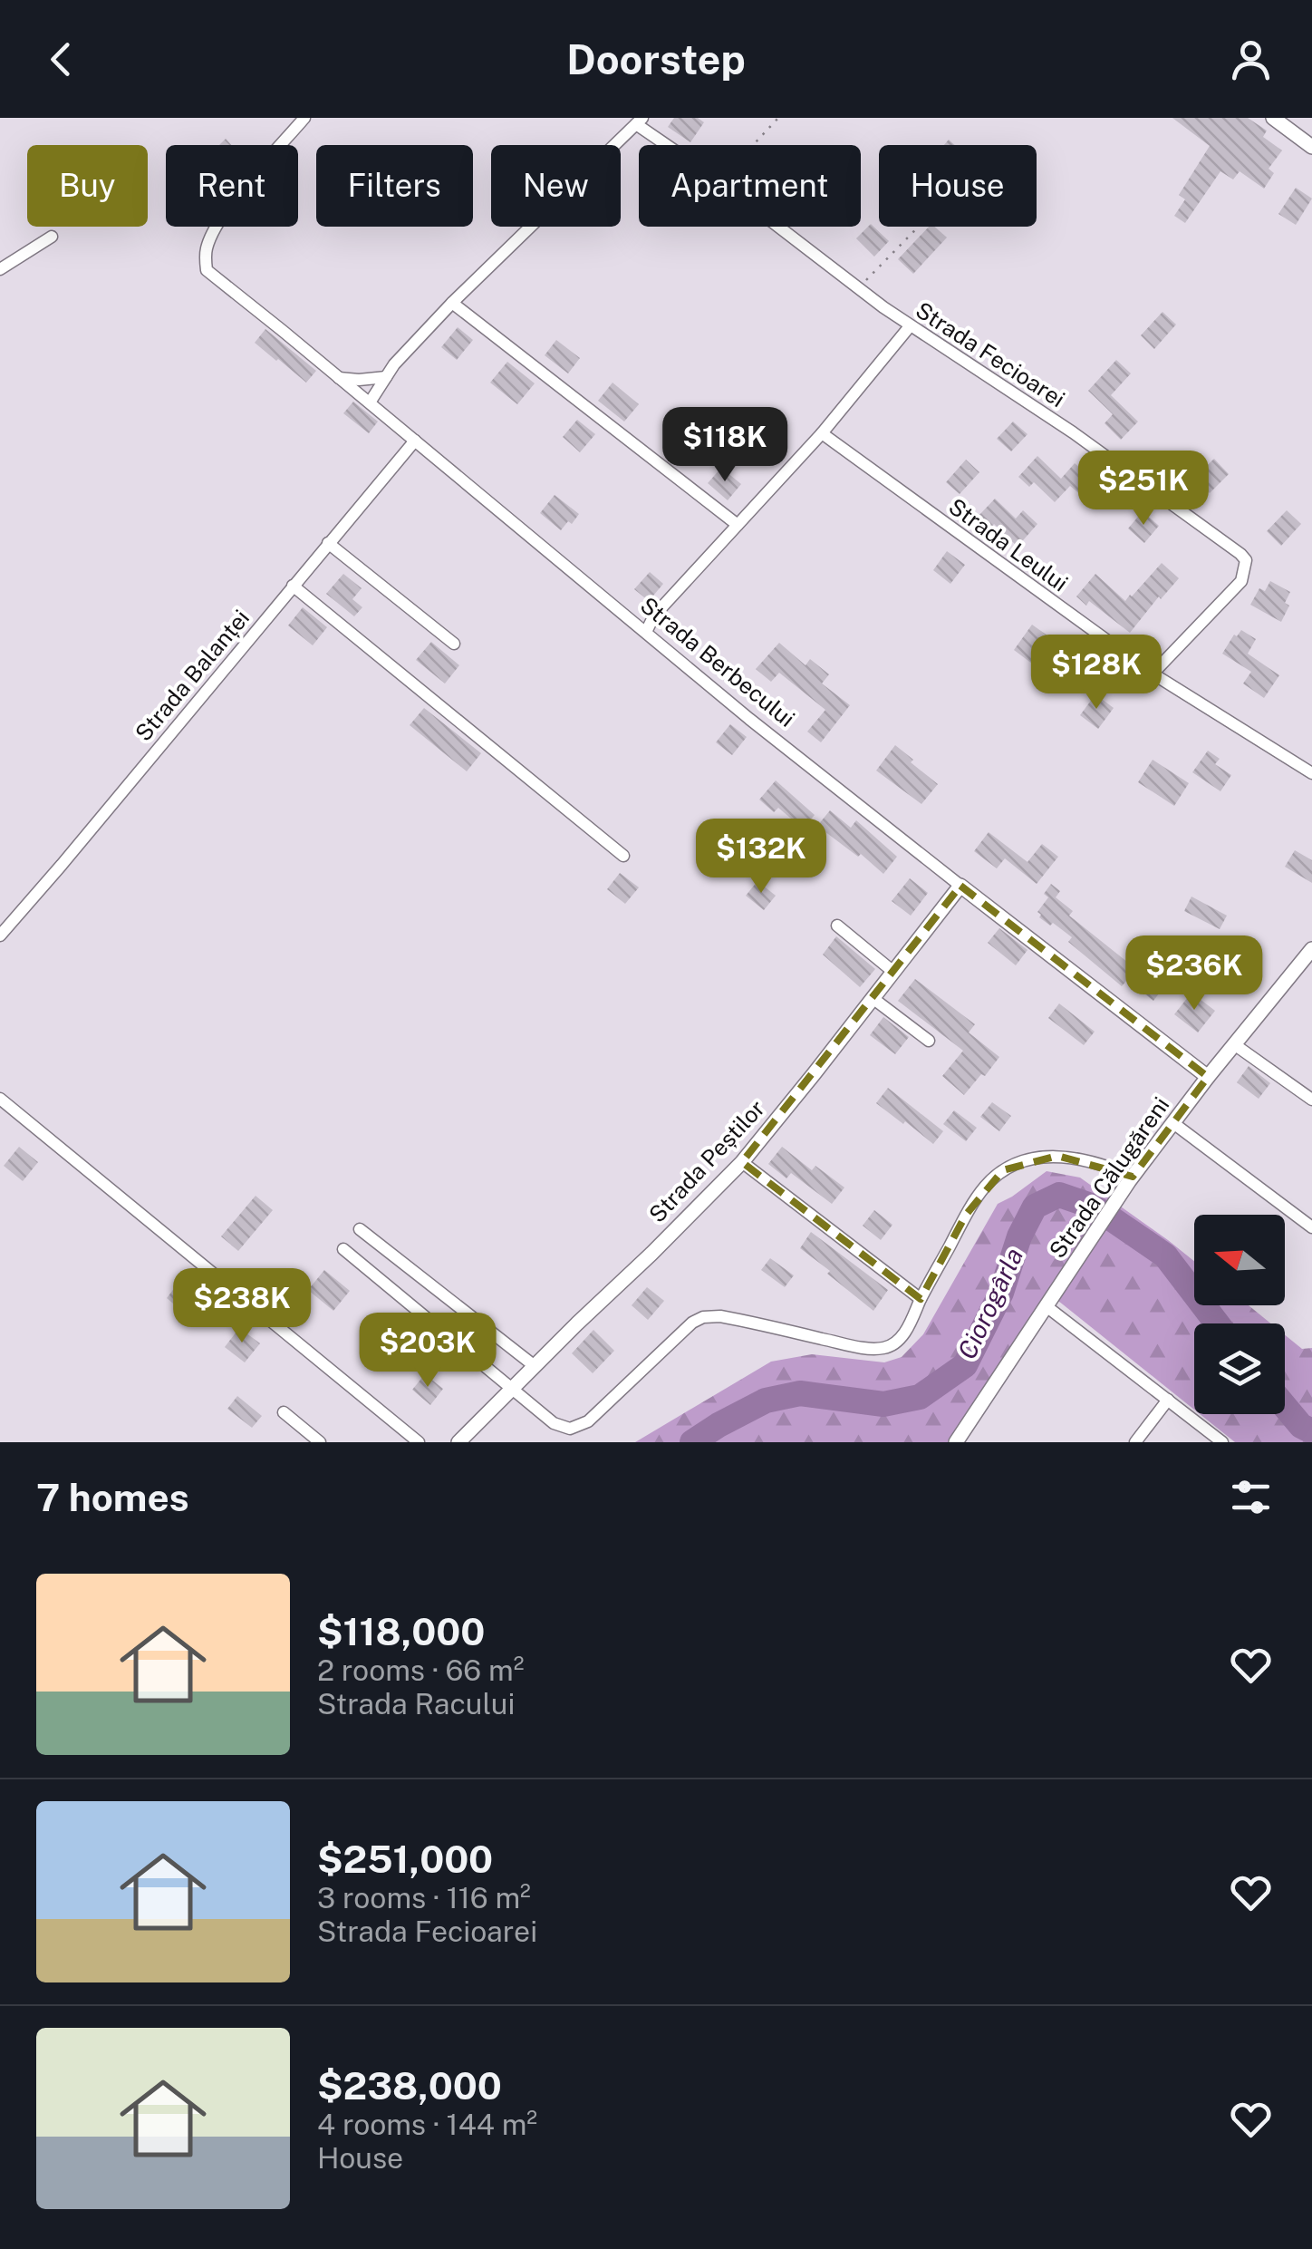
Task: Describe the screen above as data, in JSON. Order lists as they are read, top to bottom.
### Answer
{
  "streets": {
    "street": [
      "Strada Fecioarei",
      "Strada Leului",
      "Strada Berbecului",
      "Strada Balanței",
      "Strada Peștilor",
      "Strada Călugăreni"
    ]
  },
  "crossings": [
    ["Strada Fecioarei", "Strada Leului"],
    ["Strada Berbecului", "Strada Balanței"],
    ["Strada Berbecului", "Strada Peștilor"],
    ["Strada Berbecului", "Strada Călugăreni"]
  ],
  "water": ["Ciorogârla"],
  "north": "left",
  "page": {
    "header": "Doorstep",
    "chip": [
      "Buy",
      "Rent",
      "Filters",
      "New",
      "Apartment",
      "House"
    ],
    "price": [
      "$118K",
      "$251K",
      "$128K",
      "$132K",
      "$236K",
      "$238K",
      "$203K"
    ],
    "heading": "7 homes",
    "list": [
      {
        "name": "$118,000",
        "note": "2 rooms · 66 m² · Strada Racului"
      },
      {
        "name": "$251,000",
        "note": "3 rooms · 116 m² · Strada Fecioarei"
      },
      {
        "name": "$238,000",
        "note": "4 rooms · 144 m² · House"
      }
    ]
  }
}
